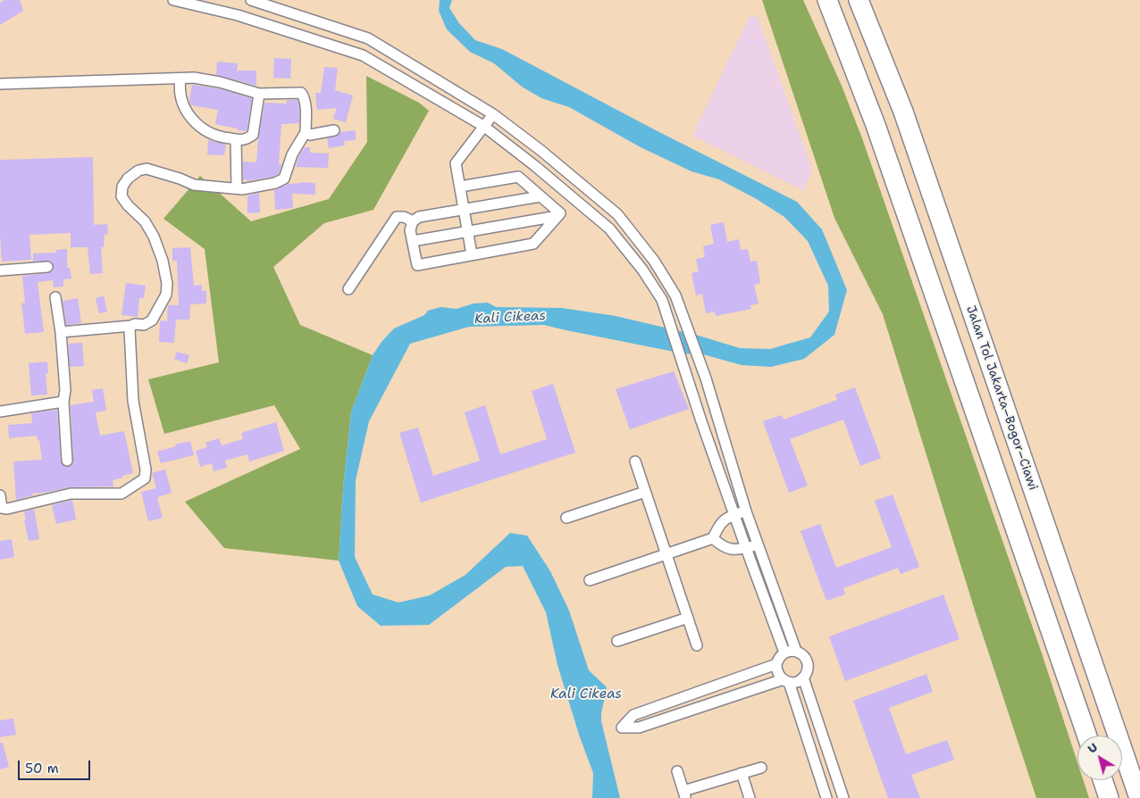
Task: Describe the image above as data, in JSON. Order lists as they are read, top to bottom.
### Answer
{
  "streets": {
    "highway": ["Jalan Tol Jakarta–Bogor–Ciawi"]
  },
  "water": ["Kali Cikeas"],
  "scale_bar": "50 m",
  "north": "top left"
}
